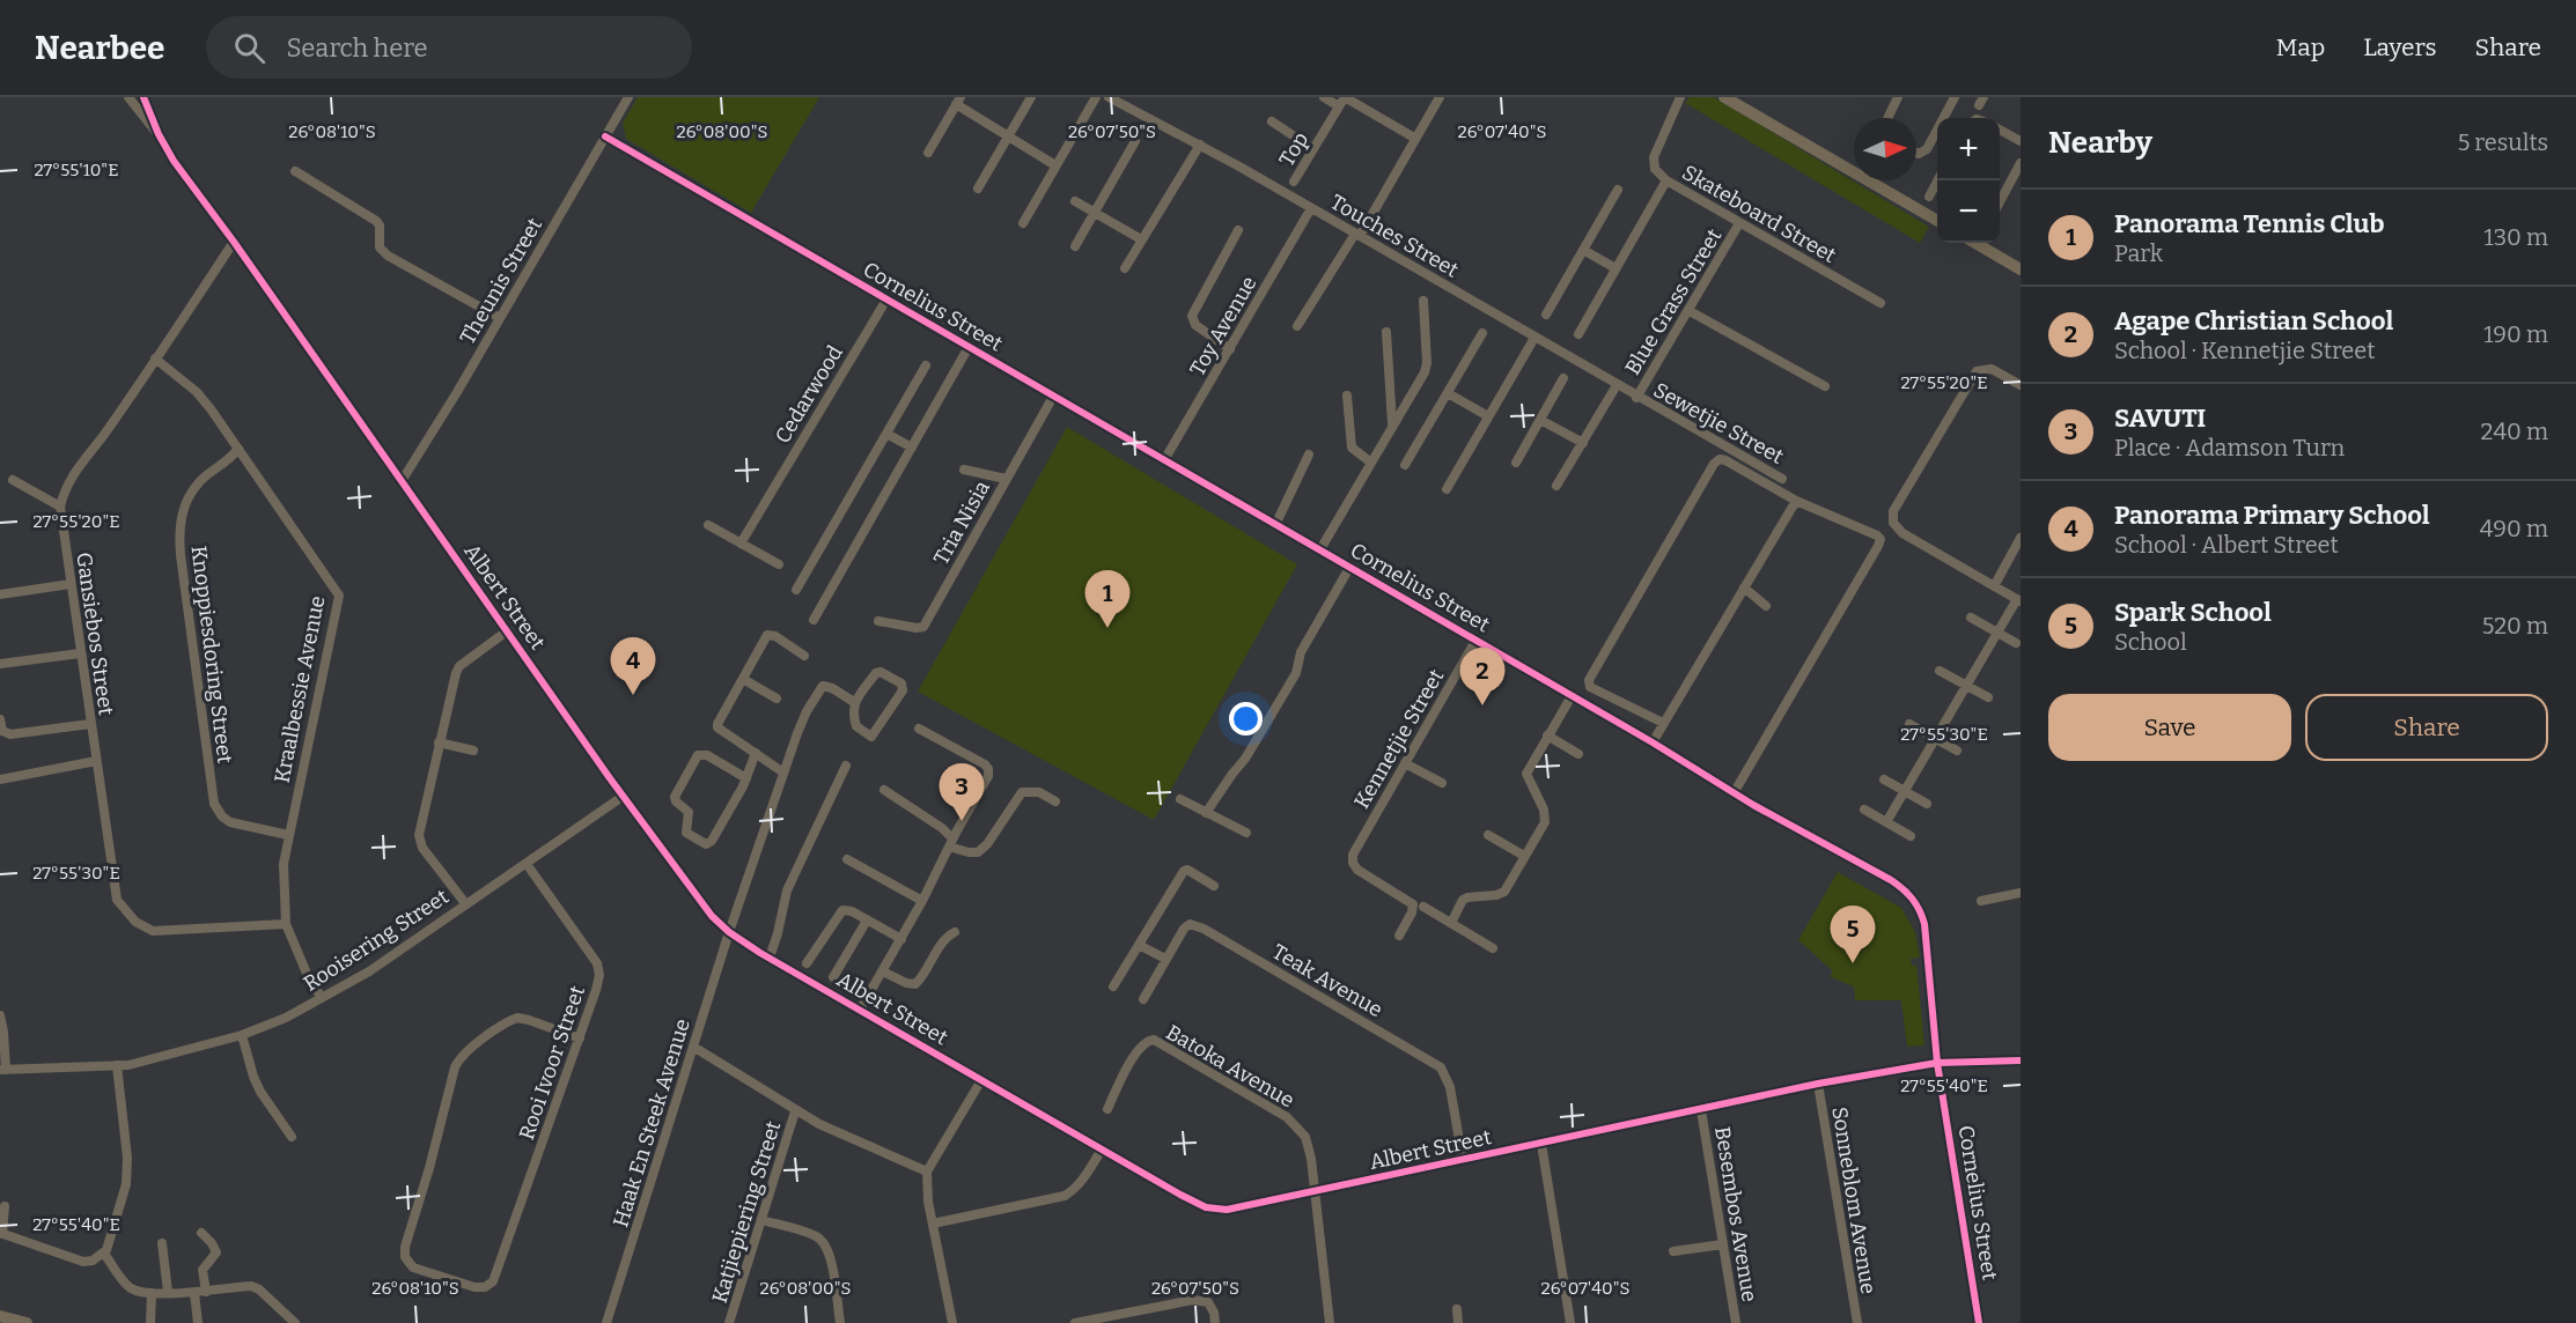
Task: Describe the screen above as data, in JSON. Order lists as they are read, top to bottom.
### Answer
{
  "streets": {
    "street": [
      "Top",
      "Skateboard Street",
      "Touches Street",
      "Theunis Street",
      "Blue Grass Street",
      "Cornelius Street",
      "Toy Avenue",
      "Cedarwood",
      "Sewetjie Street",
      "Tria Nisia",
      "Albert Street",
      "Gansiebos Street",
      "Knoppiesdoring Street",
      "Kraalbessie Avenue",
      "Kennetjie Street",
      "Rooisering Street",
      "Teak Avenue",
      "Rooi Ivoor Street",
      "Batoka Avenue",
      "Haak En Steek Avenue",
      "Sonneblom Avenue",
      "Katjiepiering Street",
      "Besembos Avenue"
    ]
  },
  "crossings": [
    ["Skateboard Street", "Blue Grass Street"],
    ["Touches Street", "Blue Grass Street"],
    ["Touches Street", "Toy Avenue"],
    ["Touches Street", "Sewetjie Street"],
    ["Theunis Street", "Cornelius Street"],
    ["Theunis Street", "Albert Street"],
    ["Blue Grass Street", "Sewetjie Street"],
    ["Cornelius Street", "Toy Avenue"],
    ["Cornelius Street", "Cedarwood"],
    ["Cornelius Street", "Tria Nisia"],
    ["Cornelius Street", "Albert Street"],
    ["Cornelius Street", "Kennetjie Street"],
    ["Albert Street", "Gansiebos Street"],
    ["Albert Street", "Rooisering Street"],
    ["Albert Street", "Teak Avenue"],
    ["Albert Street", "Batoka Avenue"],
    ["Albert Street", "Haak En Steek Avenue"],
    ["Albert Street", "Sonneblom Avenue"],
    ["Albert Street", "Besembos Avenue"],
    ["Gansiebos Street", "Kraalbessie Avenue"],
    ["Knoppiesdoring Street", "Kraalbessie Avenue"],
    ["Kraalbessie Avenue", "Rooisering Street"],
    ["Rooisering Street", "Rooi Ivoor Street"]
  ],
  "north": "right",
  "page": {
    "header": "Nearbee",
    "search": "Search here",
    "nav": ["Map", "Layers", "Share"],
    "heading": ["Nearby", "5 results"],
    "map_buttons": ["+", "−"],
    "list": [
      {
        "mark": "1",
        "name": "Panorama Tennis Club",
        "note": "Park",
        "value": "130 m"
      },
      {
        "mark": "2",
        "name": "Agape Christian School",
        "note": "School · Kennetjie Street",
        "value": "190 m"
      },
      {
        "mark": "3",
        "name": "SAVUTI",
        "note": "Place · Adamson Turn",
        "value": "240 m"
      },
      {
        "mark": "4",
        "name": "Panorama Primary School",
        "note": "School · Albert Street",
        "value": "490 m"
      },
      {
        "mark": "5",
        "name": "Spark School",
        "note": "School",
        "value": "520 m"
      }
    ],
    "pins": [
      "1",
      "4",
      "2",
      "3",
      "5"
    ],
    "buttons": ["Save", "Share"]
  },
  "coordinates": [
    "26°08'10\"S",
    "26°08'00\"S",
    "26°07'50\"S",
    "26°07'40\"S",
    "27°55'10\"E",
    "27°55'20\"E",
    "27°55'30\"E",
    "27°55'40\"E"
  ]
}
